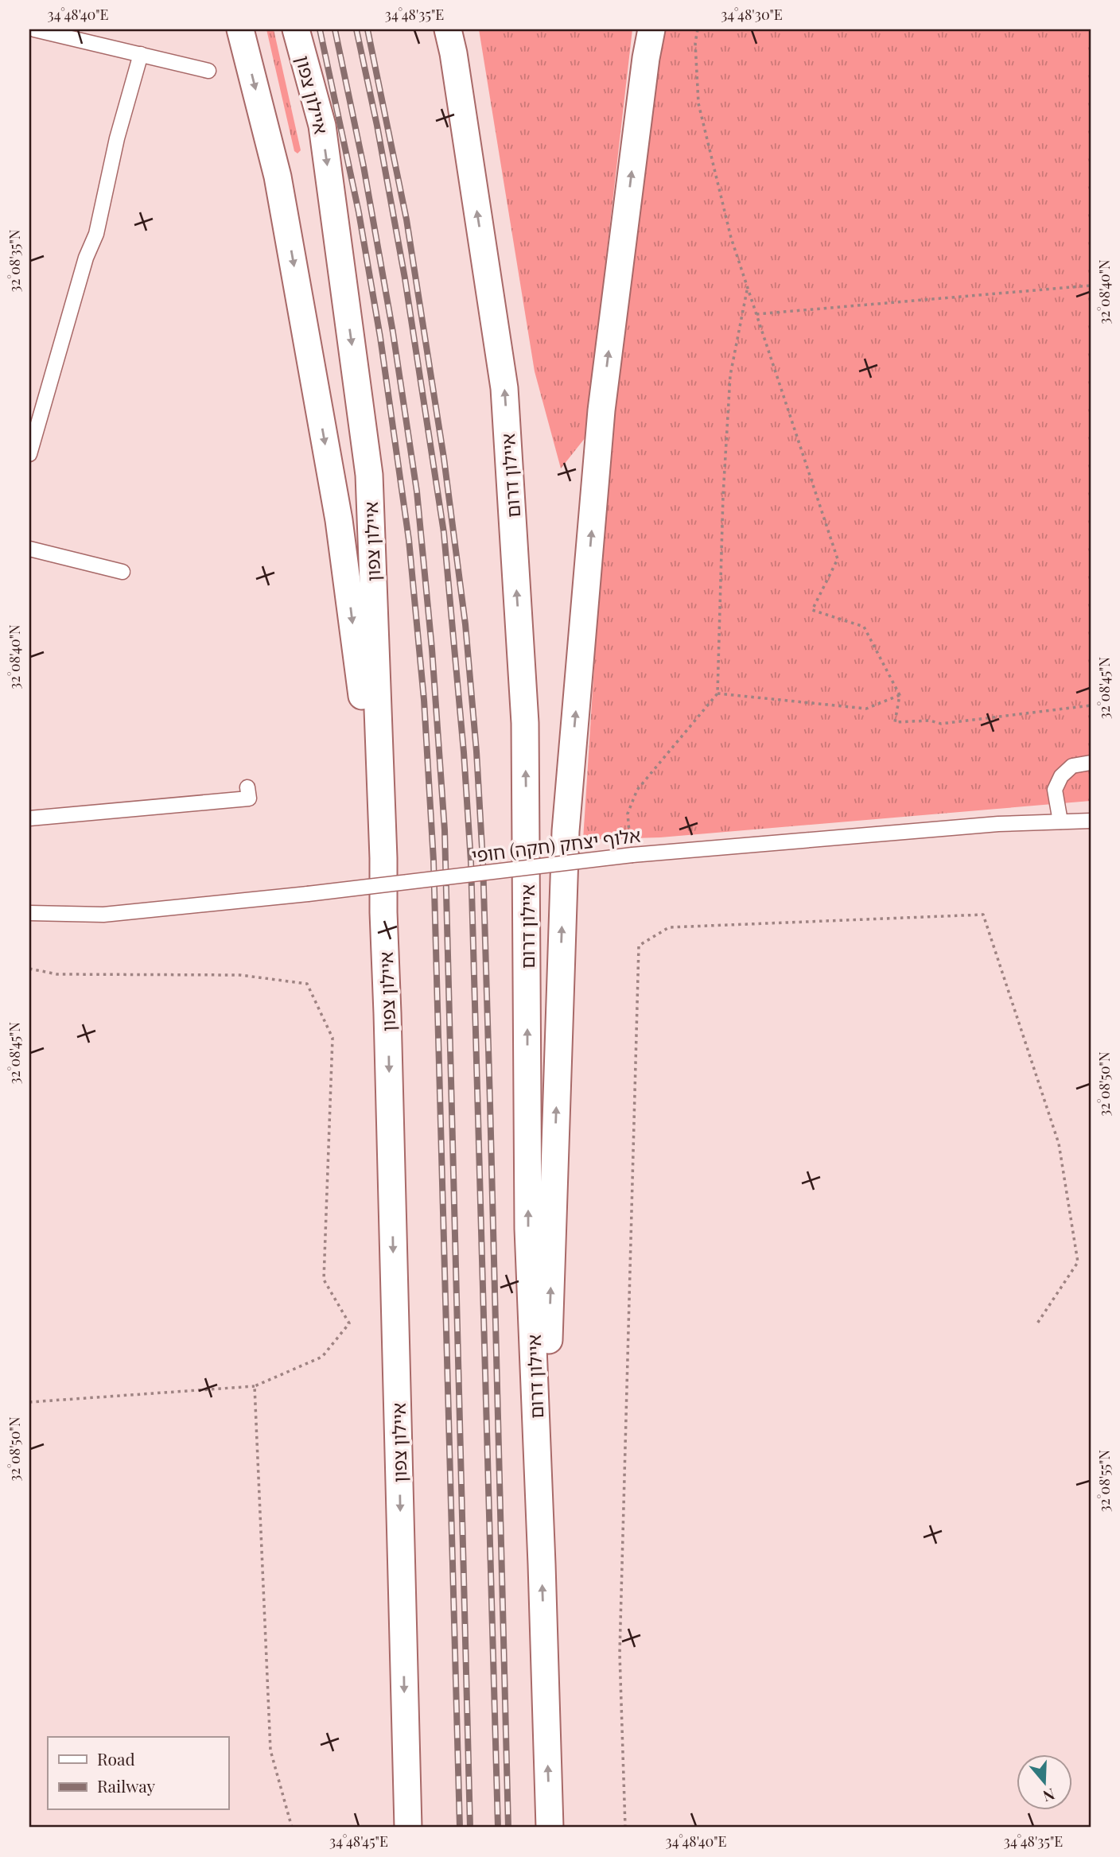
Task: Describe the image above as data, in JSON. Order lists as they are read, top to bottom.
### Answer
{
  "streets": {
    "highway": ["איילון צפון", "איילון דרום"],
    "street": ["אלוף יצחק (חקה) חופי"]
  },
  "legend": ["Road", "Railway"],
  "north": "bottom",
  "coordinates": [
    "34°48'40\"E",
    "34°48'35\"E",
    "34°48'30\"E",
    "32°08'35\"N",
    "32°08'40\"N",
    "32°08'45\"N",
    "32°08'50\"N",
    "32°08'55\"N",
    "34°48'45\"E"
  ]
}
